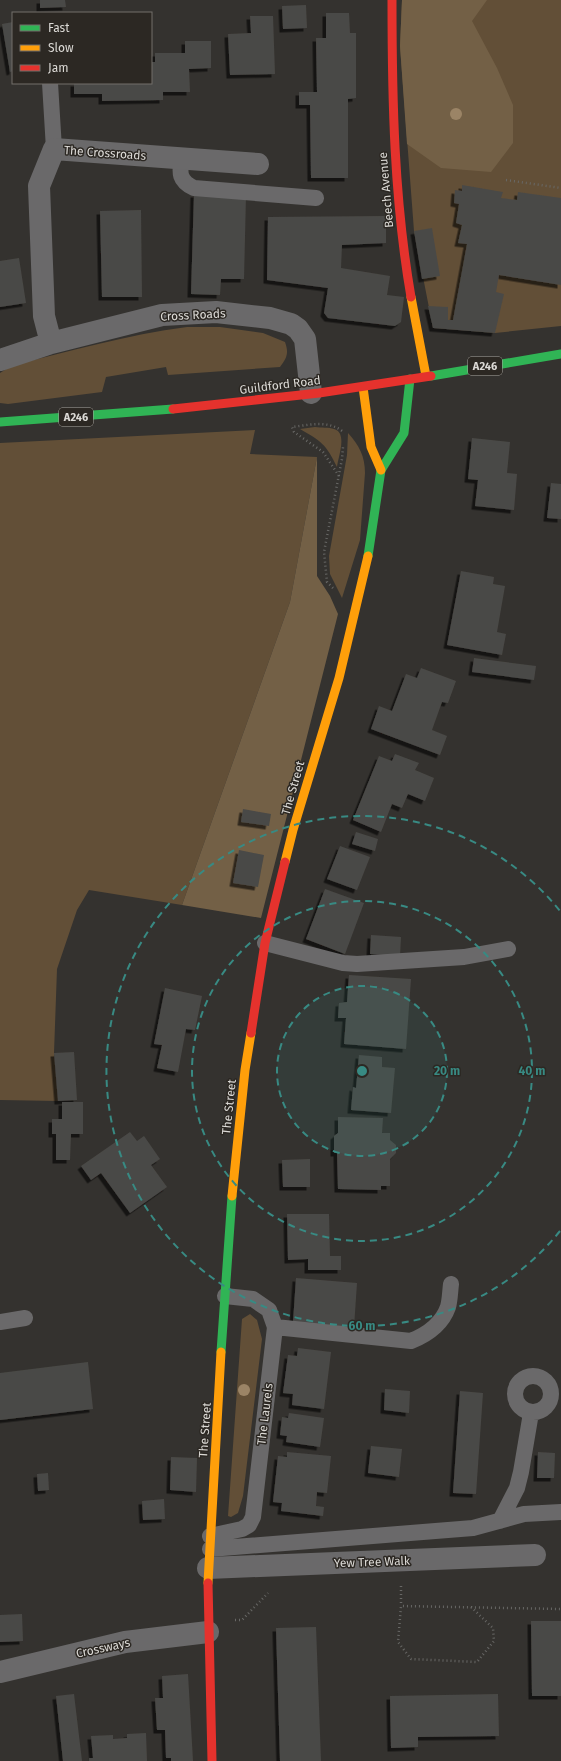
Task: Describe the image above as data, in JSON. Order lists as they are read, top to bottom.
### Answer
{
  "streets": {
    "street": [
      "The Crossroads",
      "Beech Avenue",
      "Cross Roads",
      "A246",
      "Guildford Road",
      "The Street",
      "Yew Tree Walk",
      "Crossways"
    ],
    "lane": ["The Laurels"]
  },
  "crossings": [
    ["The Crossroads", "Cross Roads"],
    ["Beech Avenue", "Guildford Road"],
    ["Cross Roads", "Guildford Road"],
    ["Guildford Road", "The Street"],
    ["The Street", "The Laurels"],
    ["The Street", "Yew Tree Walk"],
    ["The Street", "Crossways"],
    ["The Laurels", "Yew Tree Walk"]
  ],
  "legend": ["Fast", "Slow", "Jam"],
  "rings": ["20 m", "40 m", "60 m"]
}
